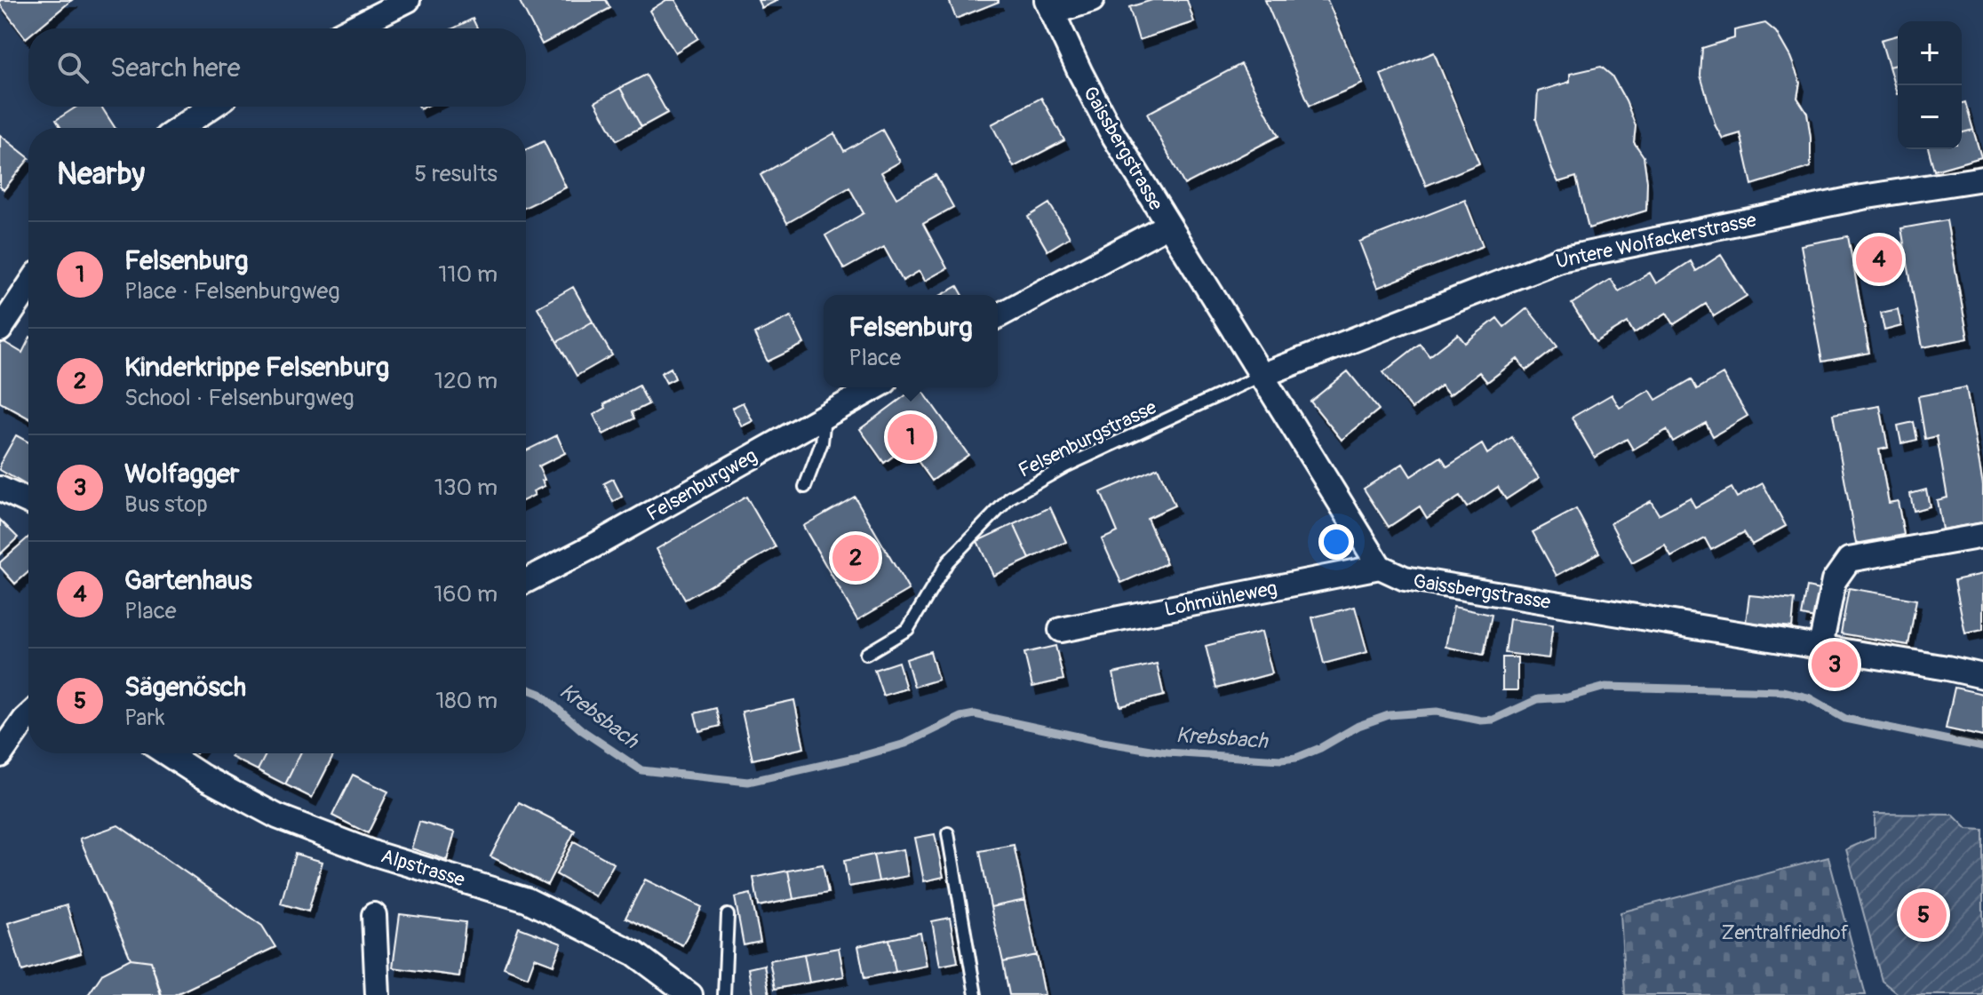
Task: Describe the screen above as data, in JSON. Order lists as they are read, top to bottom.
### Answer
{
  "streets": {
    "street": [
      "Gaissbergstrasse",
      "Untere Wolfackerstrasse",
      "Felsenburgweg",
      "Lohmühleweg",
      "Alpstrasse"
    ],
    "lane": ["Felsenburgstrasse"]
  },
  "crossings": [
    ["Gaissbergstrasse", "Untere Wolfackerstrasse"],
    ["Gaissbergstrasse", "Felsenburgstrasse"],
    ["Gaissbergstrasse", "Lohmühleweg"],
    ["Untere Wolfackerstrasse", "Felsenburgstrasse"]
  ],
  "water": ["Krebsbach"],
  "parks": ["Zentralfriedhof"],
  "page": {
    "map_buttons": ["+", "−"],
    "search": "Search here",
    "heading": ["Nearby", "5 results"],
    "list": [
      {
        "mark": "1",
        "name": "Felsenburg",
        "note": "Place · Felsenburgweg",
        "value": "110 m"
      },
      {
        "mark": "2",
        "name": "Kinderkrippe Felsenburg",
        "note": "School · Felsenburgweg",
        "value": "120 m"
      },
      {
        "mark": "3",
        "name": "Wolfagger",
        "note": "Bus stop",
        "value": "130 m"
      },
      {
        "mark": "4",
        "name": "Gartenhaus",
        "note": "Place",
        "value": "160 m"
      },
      {
        "mark": "5",
        "name": "Sägenösch",
        "note": "Park",
        "value": "180 m"
      }
    ],
    "pins": [
      "4",
      "1",
      "2",
      "3",
      "5"
    ],
    "popup": ["Felsenburg", "Place"]
  }
}
